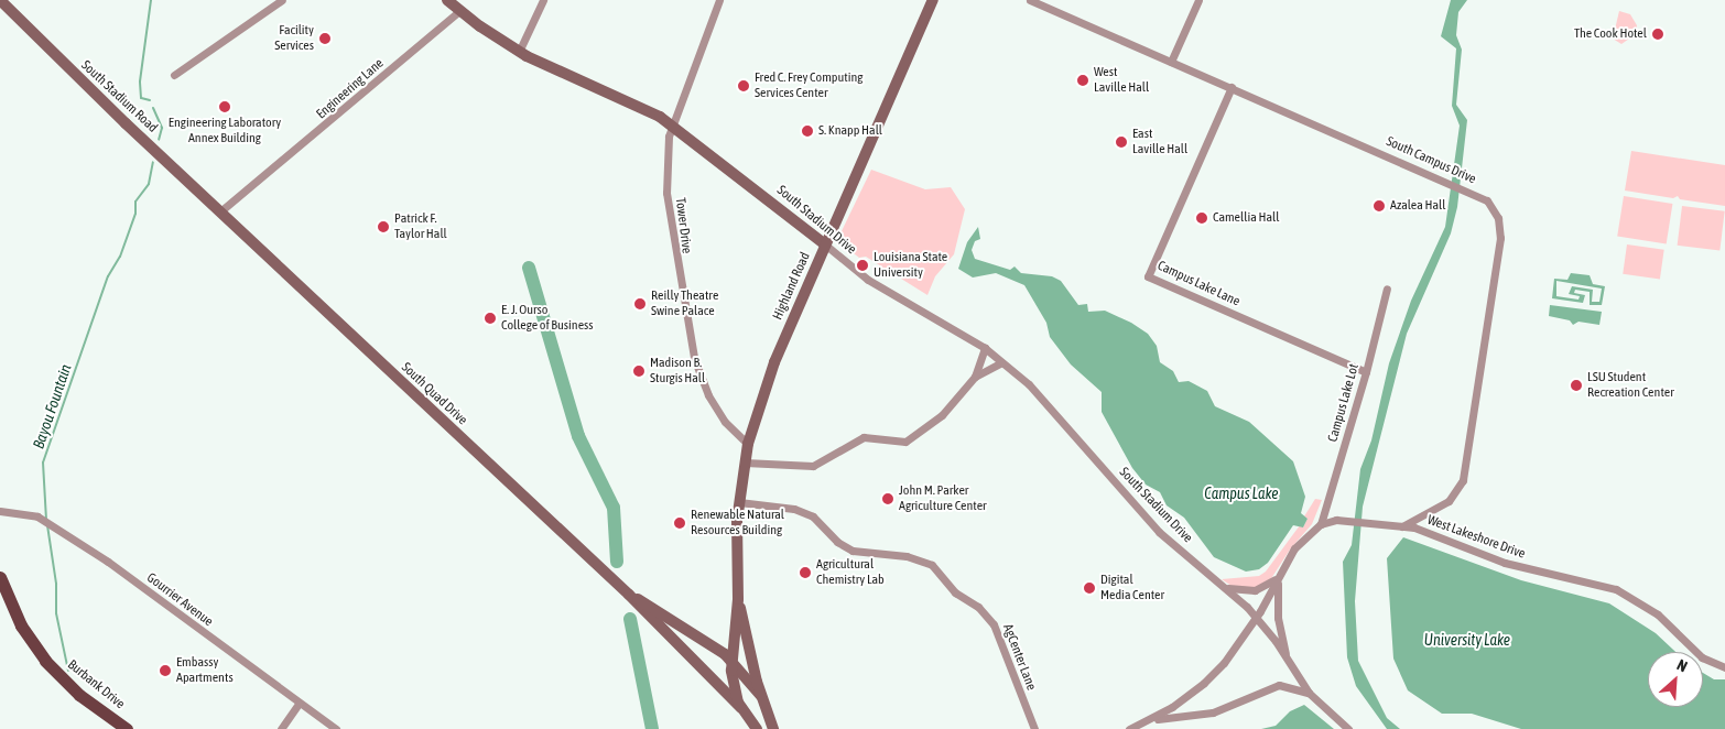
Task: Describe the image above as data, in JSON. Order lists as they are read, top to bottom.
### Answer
{
  "streets": {
    "main road": ["Burbank Drive"],
    "street": [
      "Engineering Lane",
      "South Stadium Road",
      "South Campus Drive",
      "South Stadium Drive",
      "Tower Drive",
      "Campus Lake Lane",
      "Highland Road",
      "South Quad Drive",
      "Campus Lake Lot",
      "West Lakeshore Drive",
      "Gourrier Avenue",
      "AgCenter Lane"
    ]
  },
  "crossings": [
    ["Engineering Lane", "South Stadium Road"],
    ["Engineering Lane", "South Stadium Drive"],
    ["Engineering Lane", "South Quad Drive"],
    ["South Stadium Road", "South Quad Drive"],
    ["South Campus Drive", "Campus Lake Lane"],
    ["South Campus Drive", "West Lakeshore Drive"],
    ["South Stadium Drive", "Tower Drive"],
    ["South Stadium Drive", "Highland Road"],
    ["South Stadium Drive", "West Lakeshore Drive"],
    ["Tower Drive", "Highland Road"],
    ["Campus Lake Lane", "Campus Lake Lot"],
    ["Highland Road", "South Quad Drive"],
    ["Highland Road", "AgCenter Lane"],
    ["Campus Lake Lot", "West Lakeshore Drive"]
  ],
  "water": ["Bayou Fountain", "Campus Lake", "University Lake"],
  "places": [
    "The Cook Hotel",
    "Facility Services",
    "West Laville Hall",
    "Fred C. Frey Computing Services Center",
    "Engineering Laboratory Annex Building",
    "S. Knapp Hall",
    "East Laville Hall",
    "Azalea Hall",
    "Camellia Hall",
    "Patrick F. Taylor Hall",
    "Louisiana State University",
    "Reilly Theatre Swine Palace",
    "E. J. Ourso College of Business",
    "Madison B. Sturgis Hall",
    "LSU Student Recreation Center",
    "John M. Parker Agriculture Center",
    "Renewable Natural Resources Building",
    "Agricultural Chemistry Lab",
    "Digital Media Center",
    "Embassy Apartments"
  ],
  "north": "top right"
}
